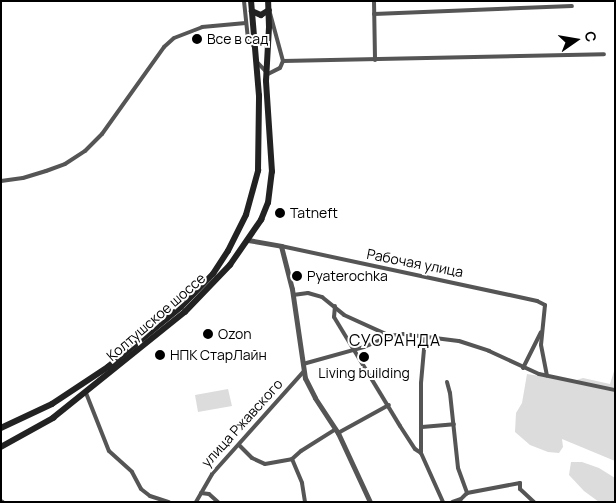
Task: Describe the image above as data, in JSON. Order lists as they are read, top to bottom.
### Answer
{
  "streets": {
    "main road": ["Колтушское шоссе"],
    "street": ["Рабочая улица", "улица Ржавского"]
  },
  "districts": ["СУОРАНДА"],
  "places": [
    "Все в сад",
    "Tatneft",
    "Pyaterochka",
    "Ozon",
    "НПК СтарЛайн",
    "Living building"
  ],
  "north": "right"
}
